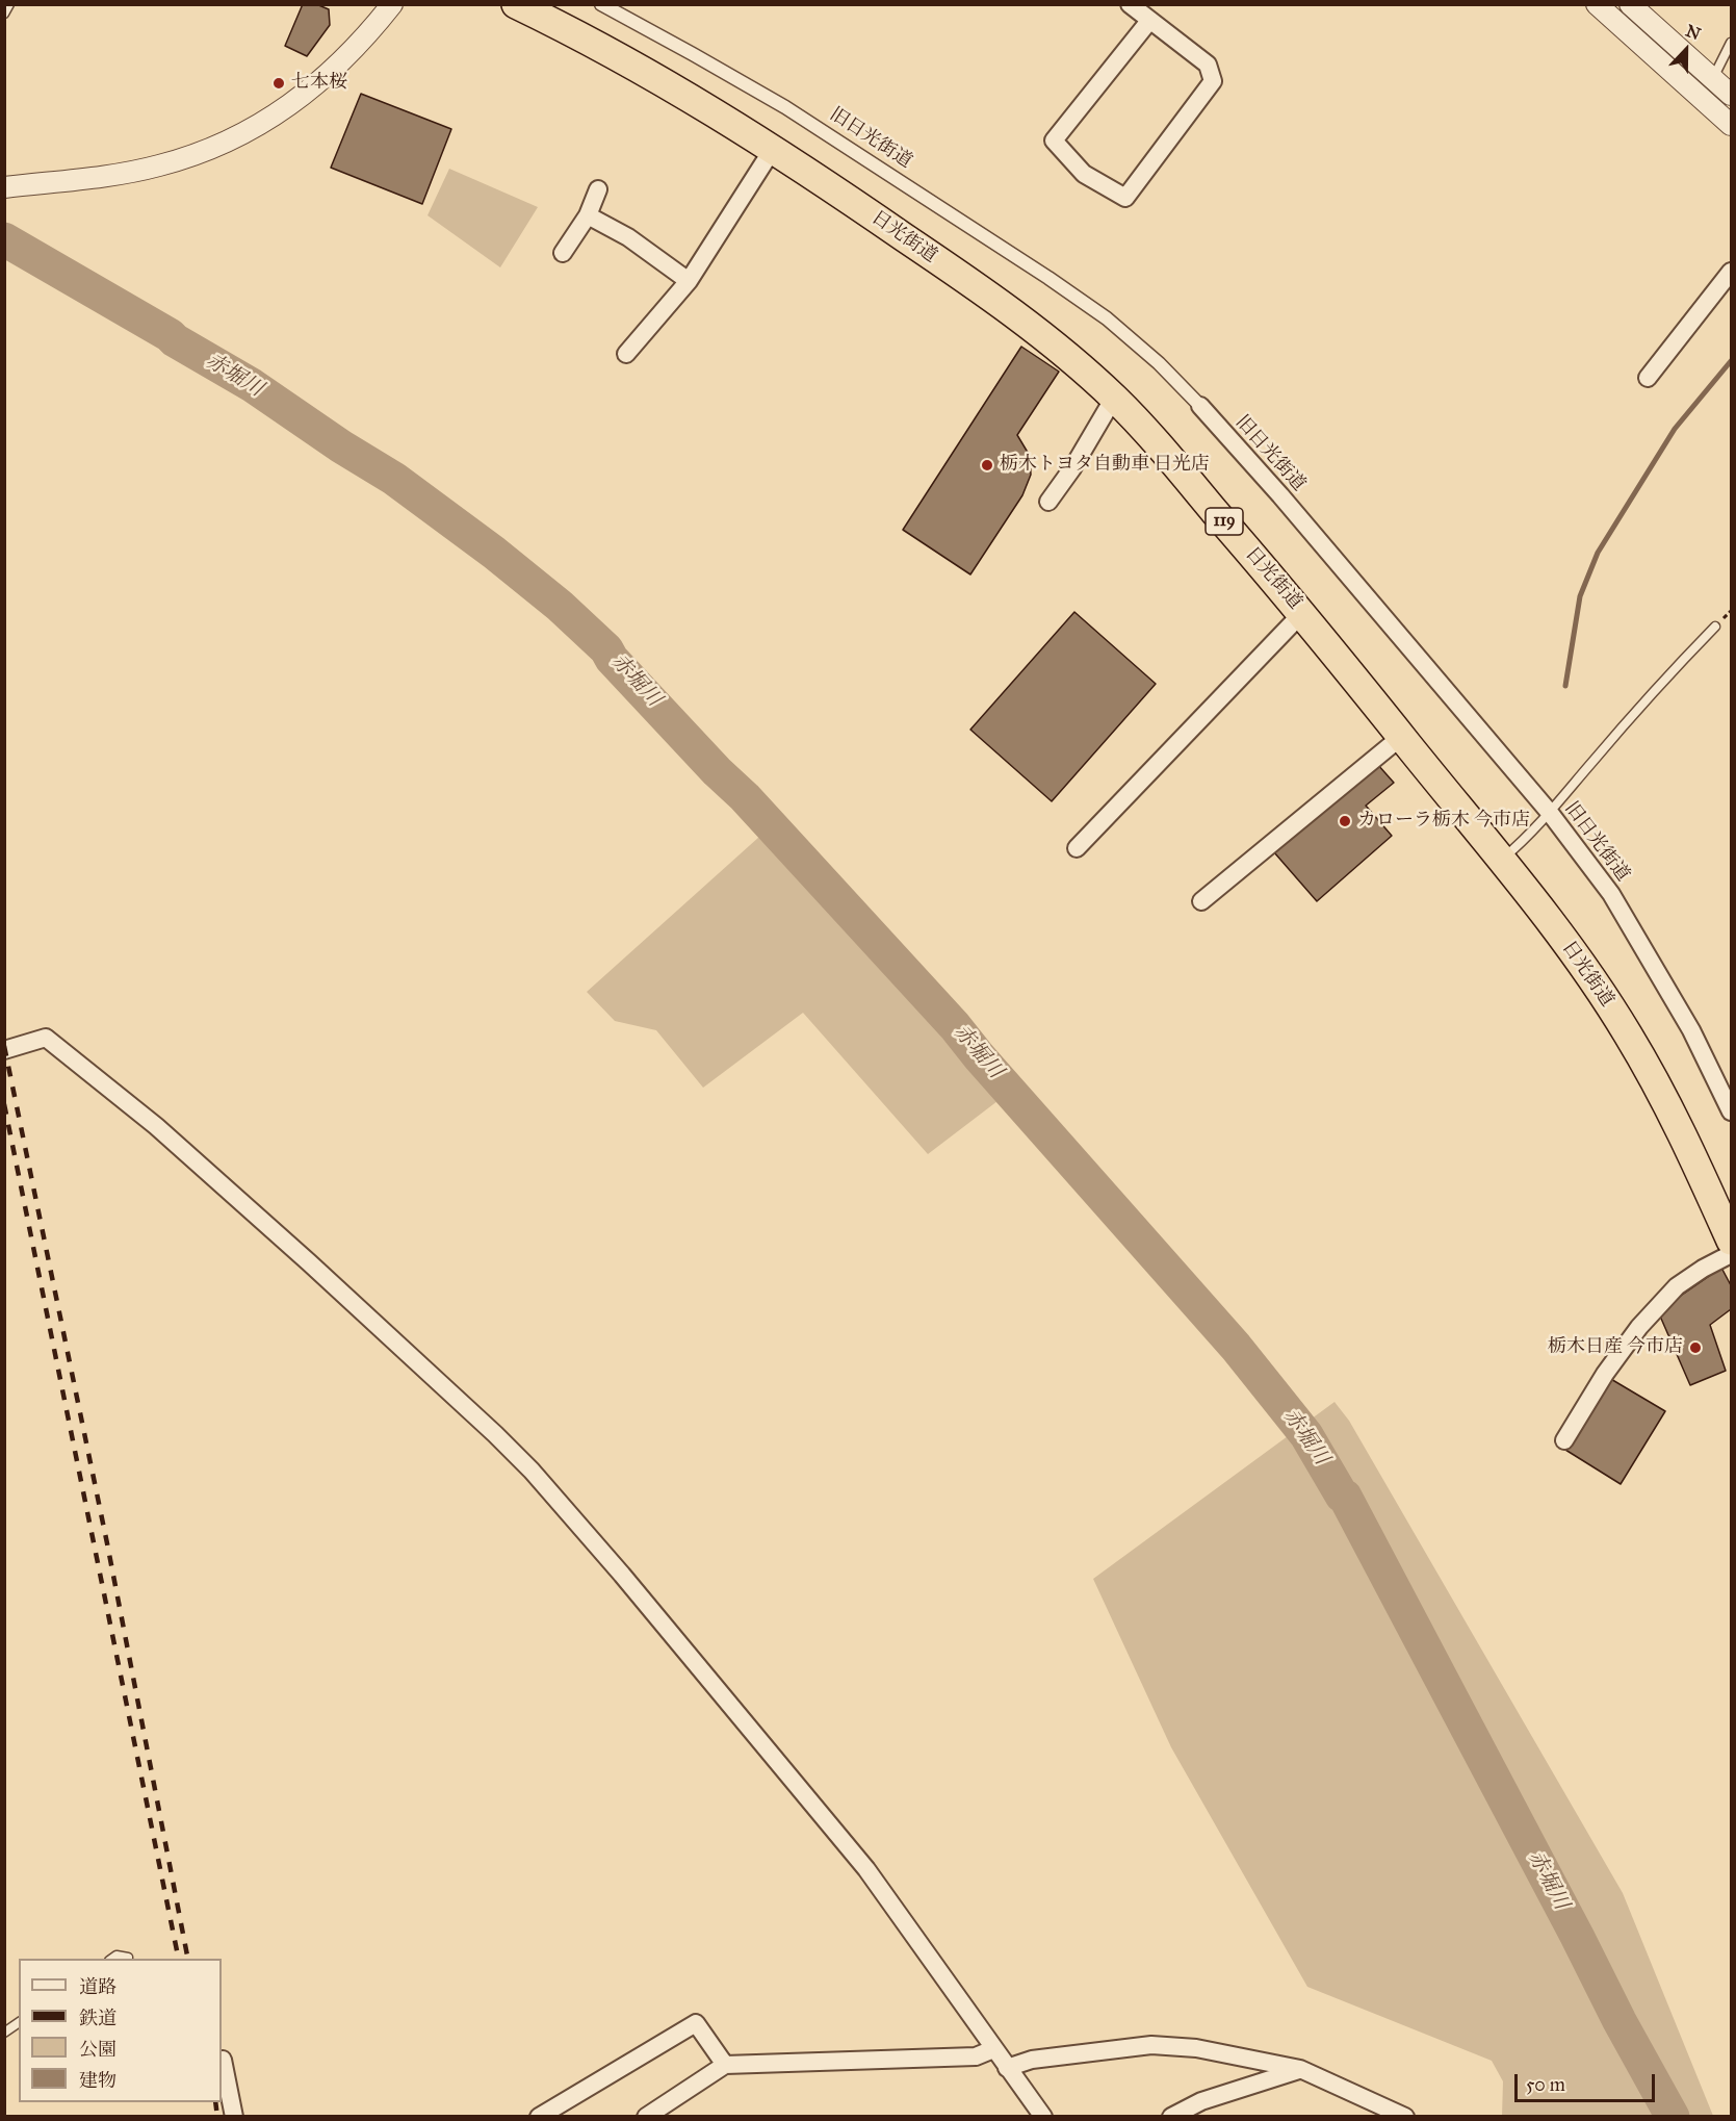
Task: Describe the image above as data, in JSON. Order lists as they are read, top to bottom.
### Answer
{
  "streets": {
    "highway": ["日光街道", "119"],
    "street": ["旧日光街道"]
  },
  "water": ["赤堀川"],
  "places": [
    "七本桜",
    "栃木トヨタ自動車 日光店",
    "カローラ栃木 今市店",
    "栃木日産 今市店"
  ],
  "legend": [
    "道路",
    "鉄道",
    "公園",
    "建物"
  ],
  "scale_bar": "50 m",
  "north": "top"
}
